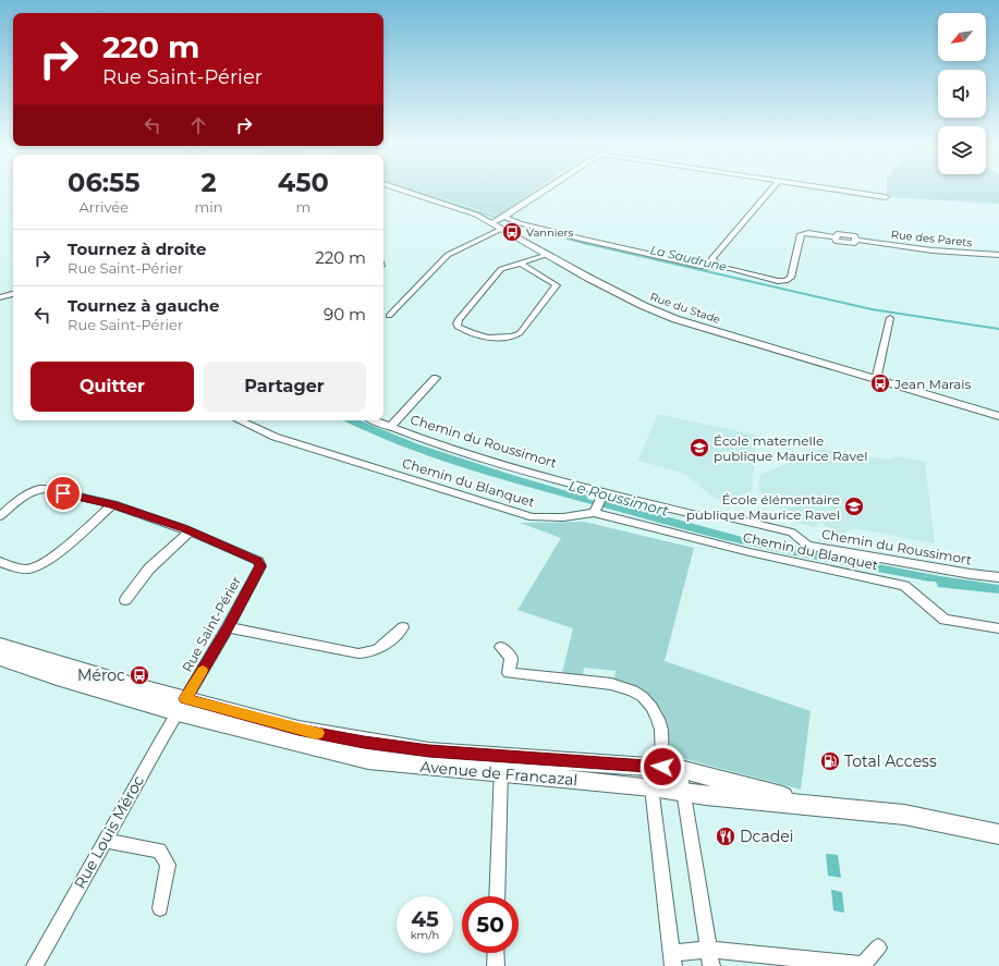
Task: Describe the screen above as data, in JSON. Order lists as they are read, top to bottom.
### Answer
{
  "streets": {
    "main road": ["Avenue de Francazal"],
    "street": [
      "Rue des Parets",
      "Rue du Stade",
      "Chemin du Roussimort",
      "Chemin du Blanquet",
      "Rue Saint-Périer",
      "Rue Louis Méroc"
    ]
  },
  "crossings": [
    ["Rue Saint-Périer", "Avenue de Francazal"],
    ["Rue Saint-Périer", "Rue Louis Méroc"],
    ["Avenue de Francazal", "Rue Louis Méroc"]
  ],
  "water": ["La Saudrune", "Le Roussimort"],
  "places": {
    "bus stop": ["Vanniers", "Jean Marais", "Méroc"],
    "school or university": ["École maternelle publique Maurice Ravel", "École élémentaire publique Maurice Ravel"],
    "fuel station": ["Total Access"],
    "restaurant": ["Dcadei"]
  },
  "north": "bottom left",
  "page": {
    "turn": ["220 m", "Rue Saint-Périer"],
    "eta": [
      "06:55",
      "Arrivée",
      "2",
      "min",
      "450",
      "m"
    ],
    "list": [
      {
        "name": "Tournez à droite",
        "note": "Rue Saint-Périer",
        "value": "220 m"
      },
      {
        "name": "Tournez à gauche",
        "note": "Rue Saint-Périer",
        "value": "90 m"
      }
    ],
    "buttons": ["Quitter", "Partager"],
    "speed": "45 km/h",
    "limit": "50"
  }
}
